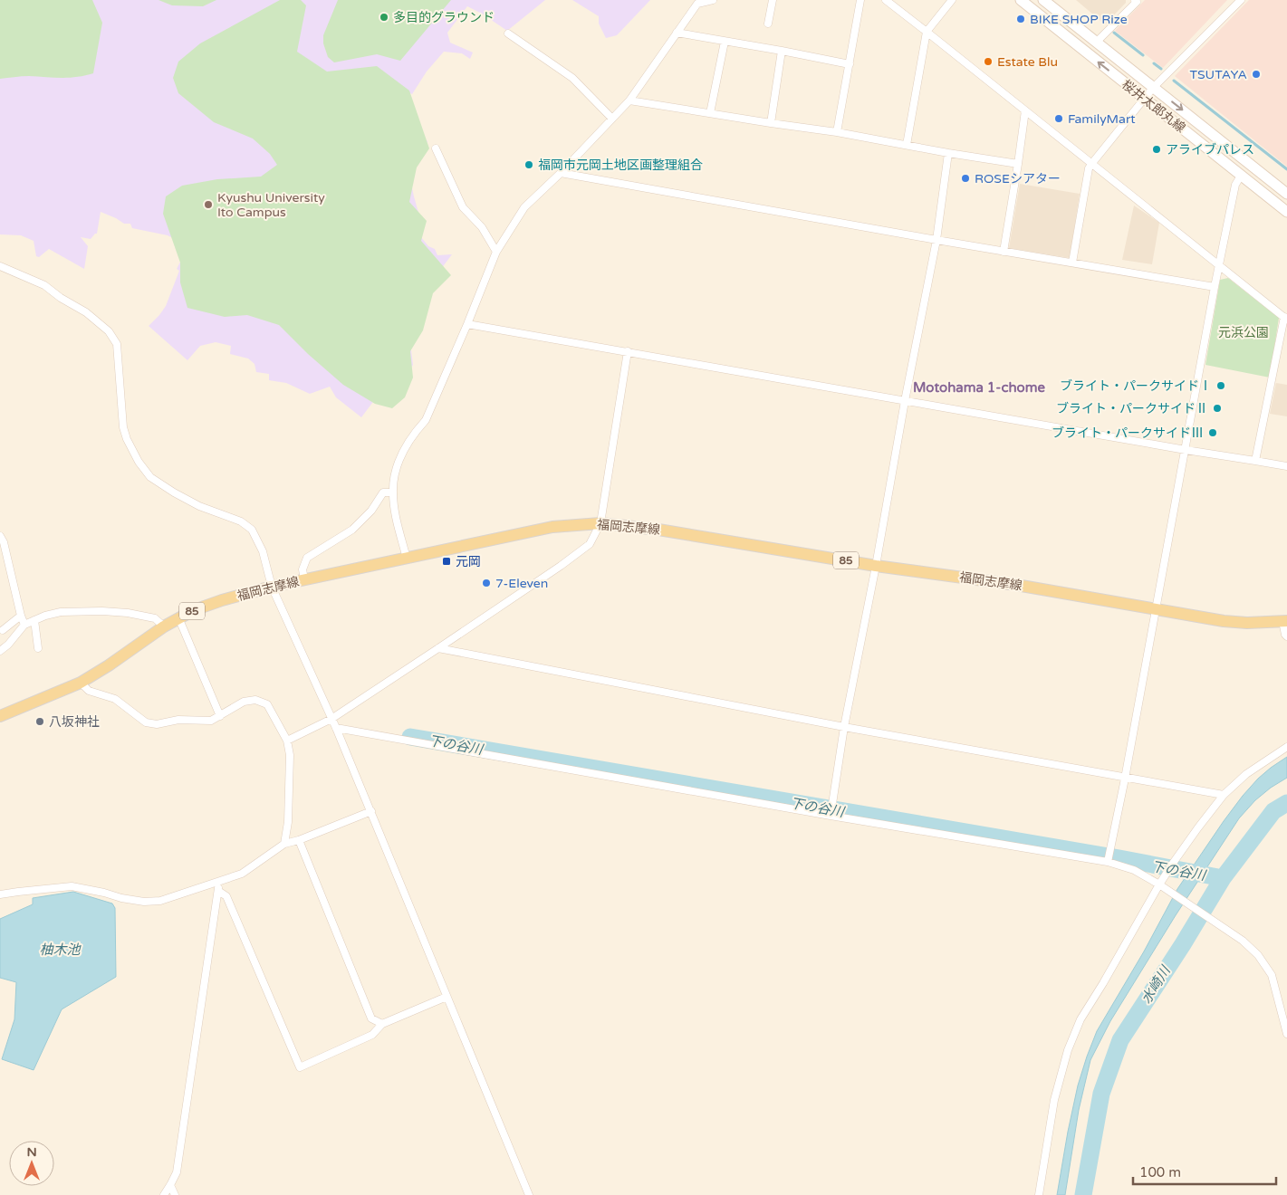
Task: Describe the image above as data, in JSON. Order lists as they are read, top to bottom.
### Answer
{
  "streets": {
    "main road": ["桜井太郎丸線", "福岡志摩線", "85"]
  },
  "districts": ["Motohama 1-chome"],
  "water": ["下の谷川", "柚木池", "水崎川"],
  "parks": ["元浜公園"],
  "places": {
    "other": [
      "多目的グラウンド",
      "BIKE SHOP Rize",
      "Estate Blu",
      "TSUTAYA",
      "FamilyMart",
      "アライブパレス",
      "福岡市元岡土地区画整理組合",
      "ROSEシアター",
      "Kyushu University Ito Campus",
      "ブライト・パークサイドⅠ",
      "ブライト・パークサイドⅡ",
      "ブライト・パークサイドⅢ",
      "7-Eleven",
      "八坂神社"
    ],
    "transit": ["元岡"]
  },
  "scale_bar": "100 m",
  "north": "top"
}
